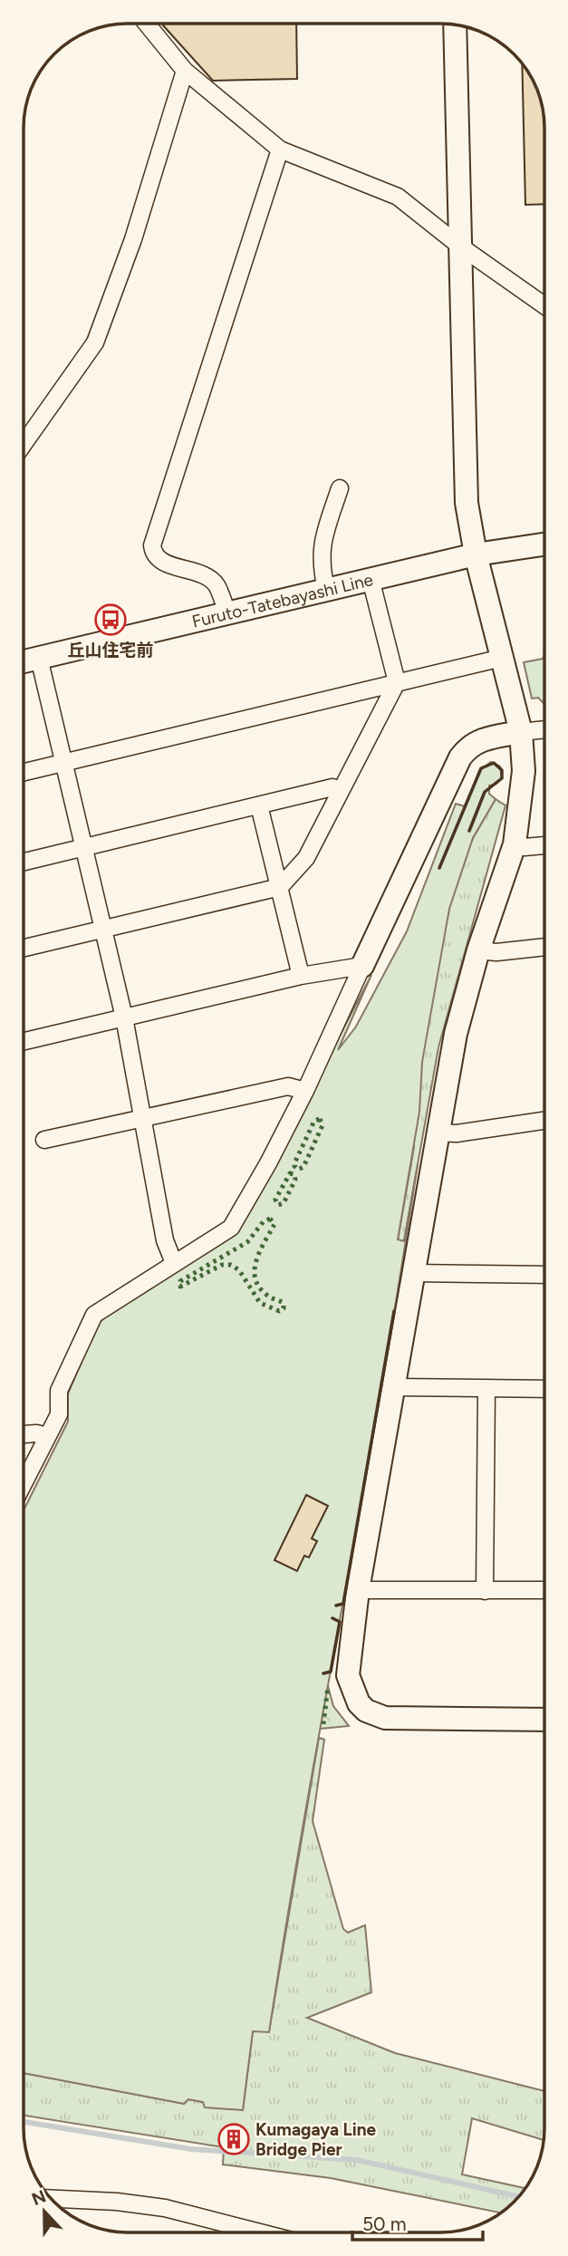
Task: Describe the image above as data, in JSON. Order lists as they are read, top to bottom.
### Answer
{
  "streets": {
    "street": ["Furuto-Tatebayashi Line"]
  },
  "places": {
    "bus stop": ["丘山住宅前"],
    "building": ["Kumagaya Line Bridge Pier"]
  },
  "scale_bar": "50 m",
  "north": "top"
}
